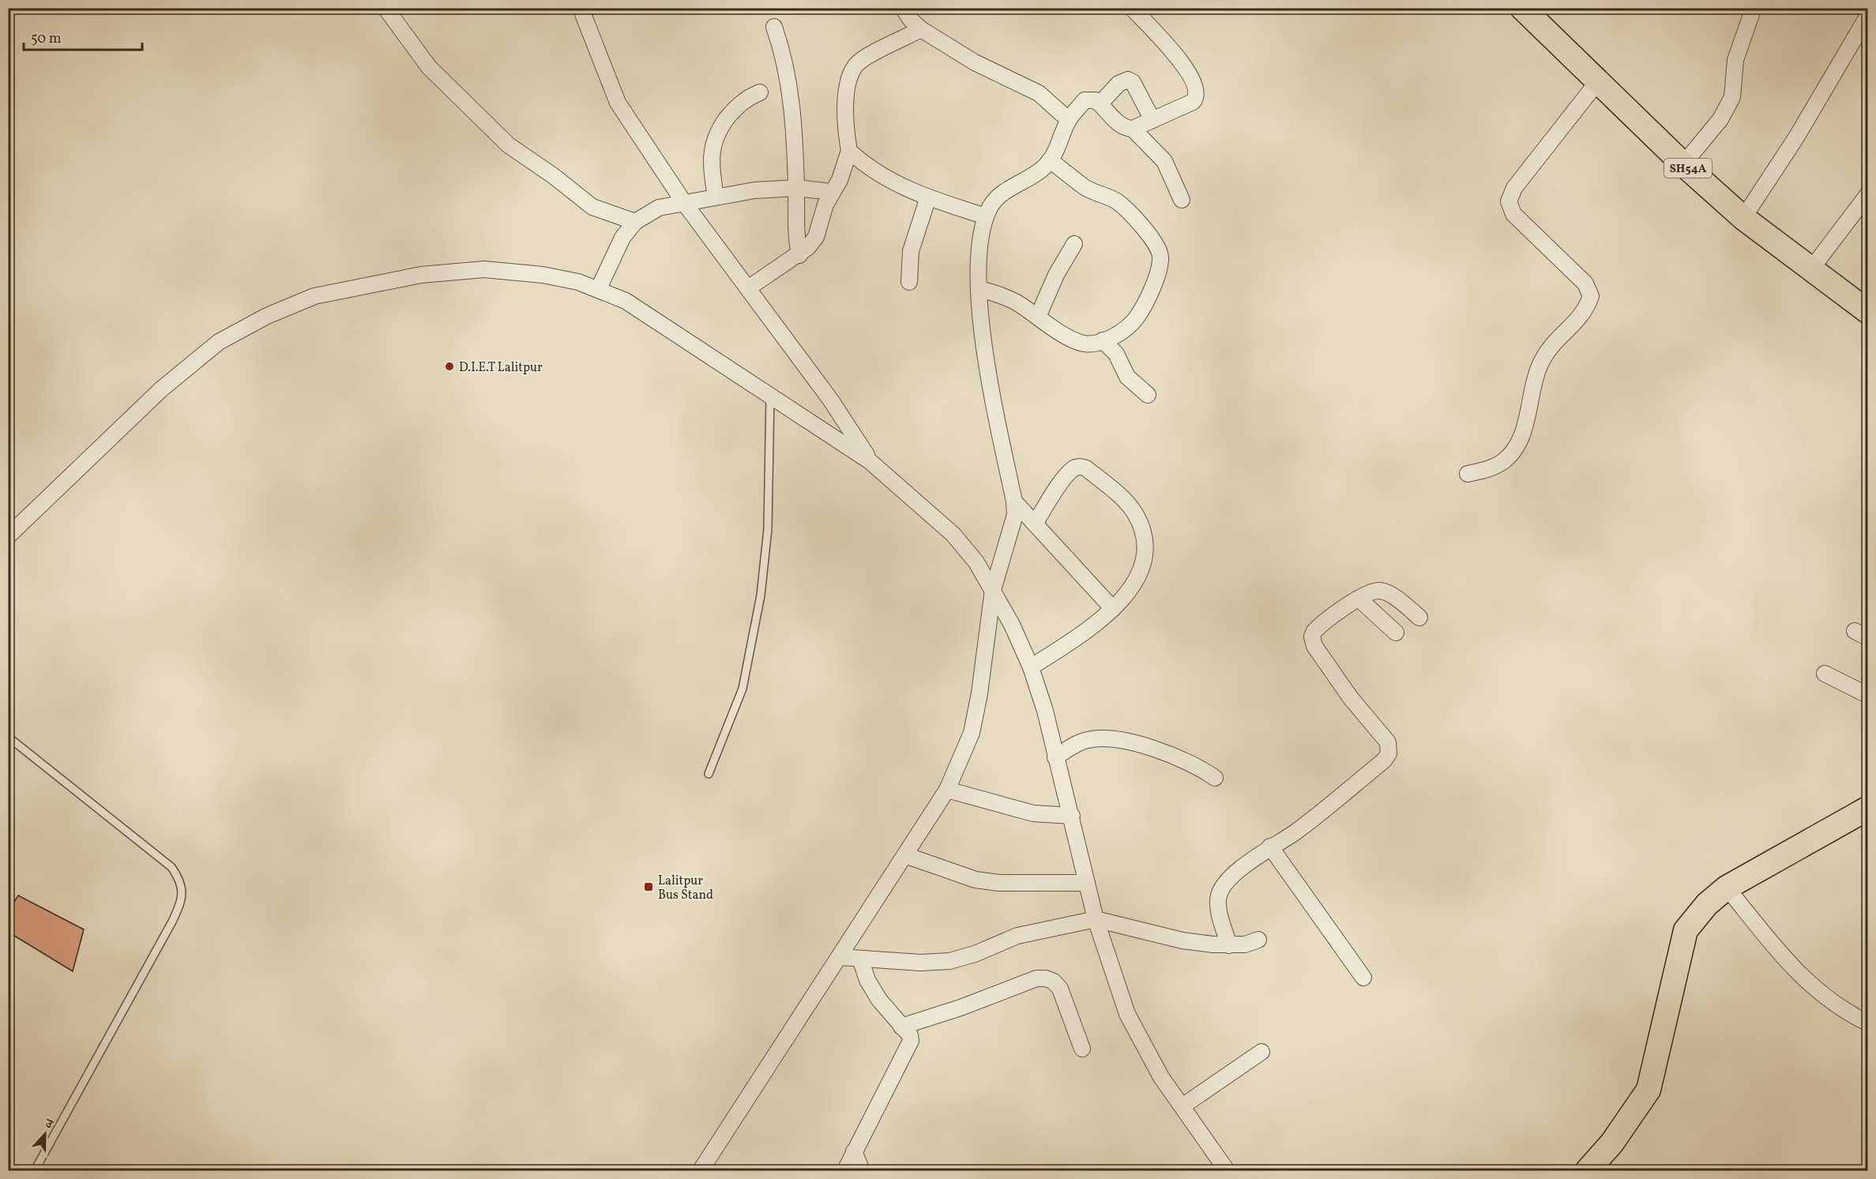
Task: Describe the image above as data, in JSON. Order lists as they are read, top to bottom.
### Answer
{
  "streets": {
    "main road": ["SH54A"]
  },
  "places": {
    "other": ["D.I.E.T Lalitpur"],
    "transit": ["Lalitpur Bus Stand"]
  },
  "scale_bar": "50 m",
  "north": "top"
}
